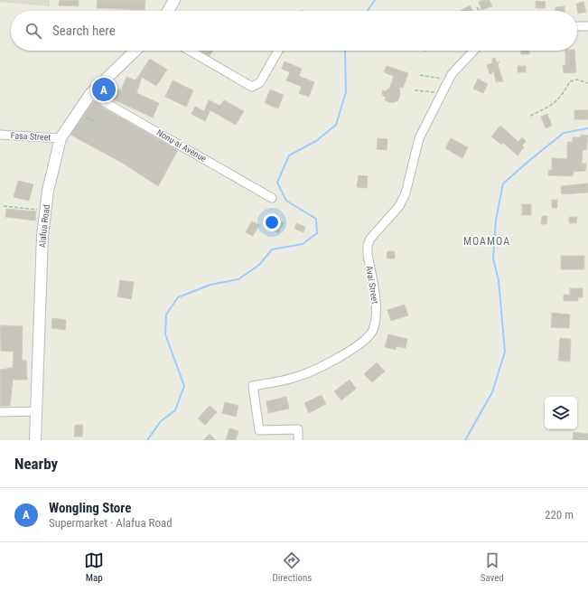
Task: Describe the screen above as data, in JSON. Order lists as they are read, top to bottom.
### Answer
{
  "streets": {
    "street": [
      "Fasa Street",
      "Nonu-ai Avenue",
      "Alafua Road",
      "Avai Street"
    ]
  },
  "crossings": [
    ["Fasa Street", "Alafua Road"],
    ["Nonu-ai Avenue", "Alafua Road"]
  ],
  "districts": ["MOAMOA"],
  "page": {
    "search": "Search here",
    "pins": "A",
    "heading": "Nearby",
    "list": [
      {
        "mark": "A",
        "name": "Wongling Store",
        "note": "Supermarket · Alafua Road",
        "value": "220 m"
      }
    ],
    "nav": ["Map", "Directions", "Saved"]
  }
}
